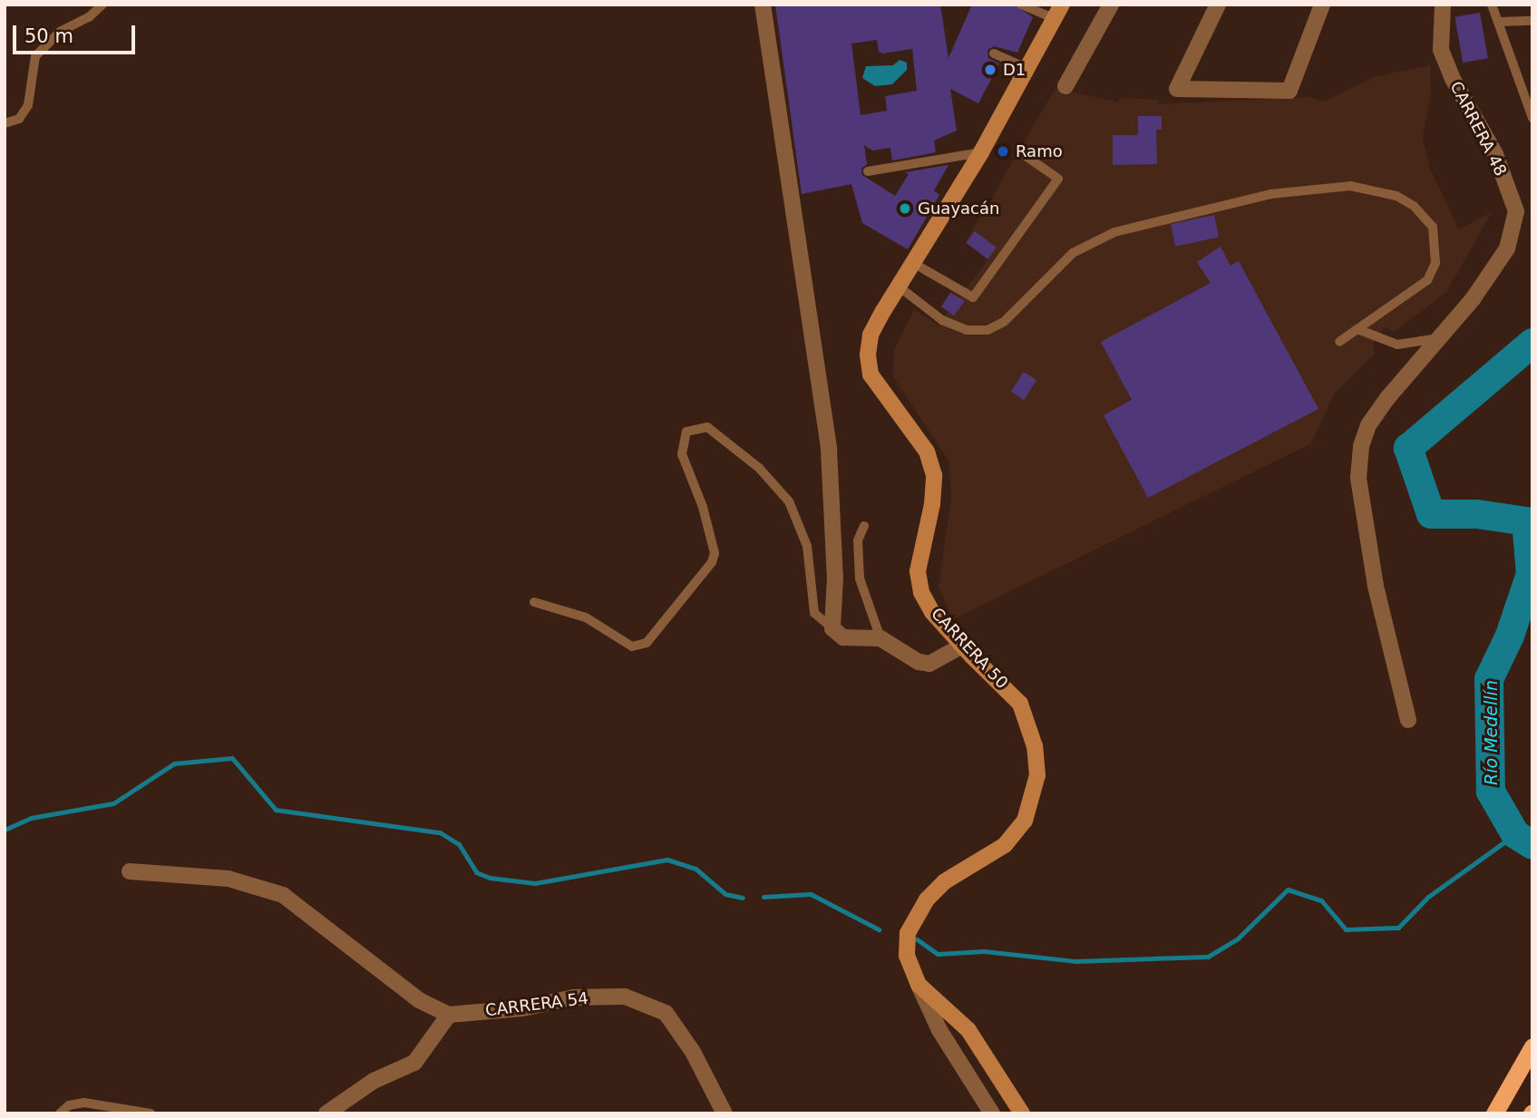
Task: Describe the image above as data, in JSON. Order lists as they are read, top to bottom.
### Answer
{
  "streets": {
    "main road": ["CARRERA 50"],
    "street": ["CARRERA 48", "CARRERA 54"]
  },
  "water": ["Río Medellín"],
  "places": ["D1", "Ramo", "Guayacán"],
  "scale_bar": "50 m"
}
